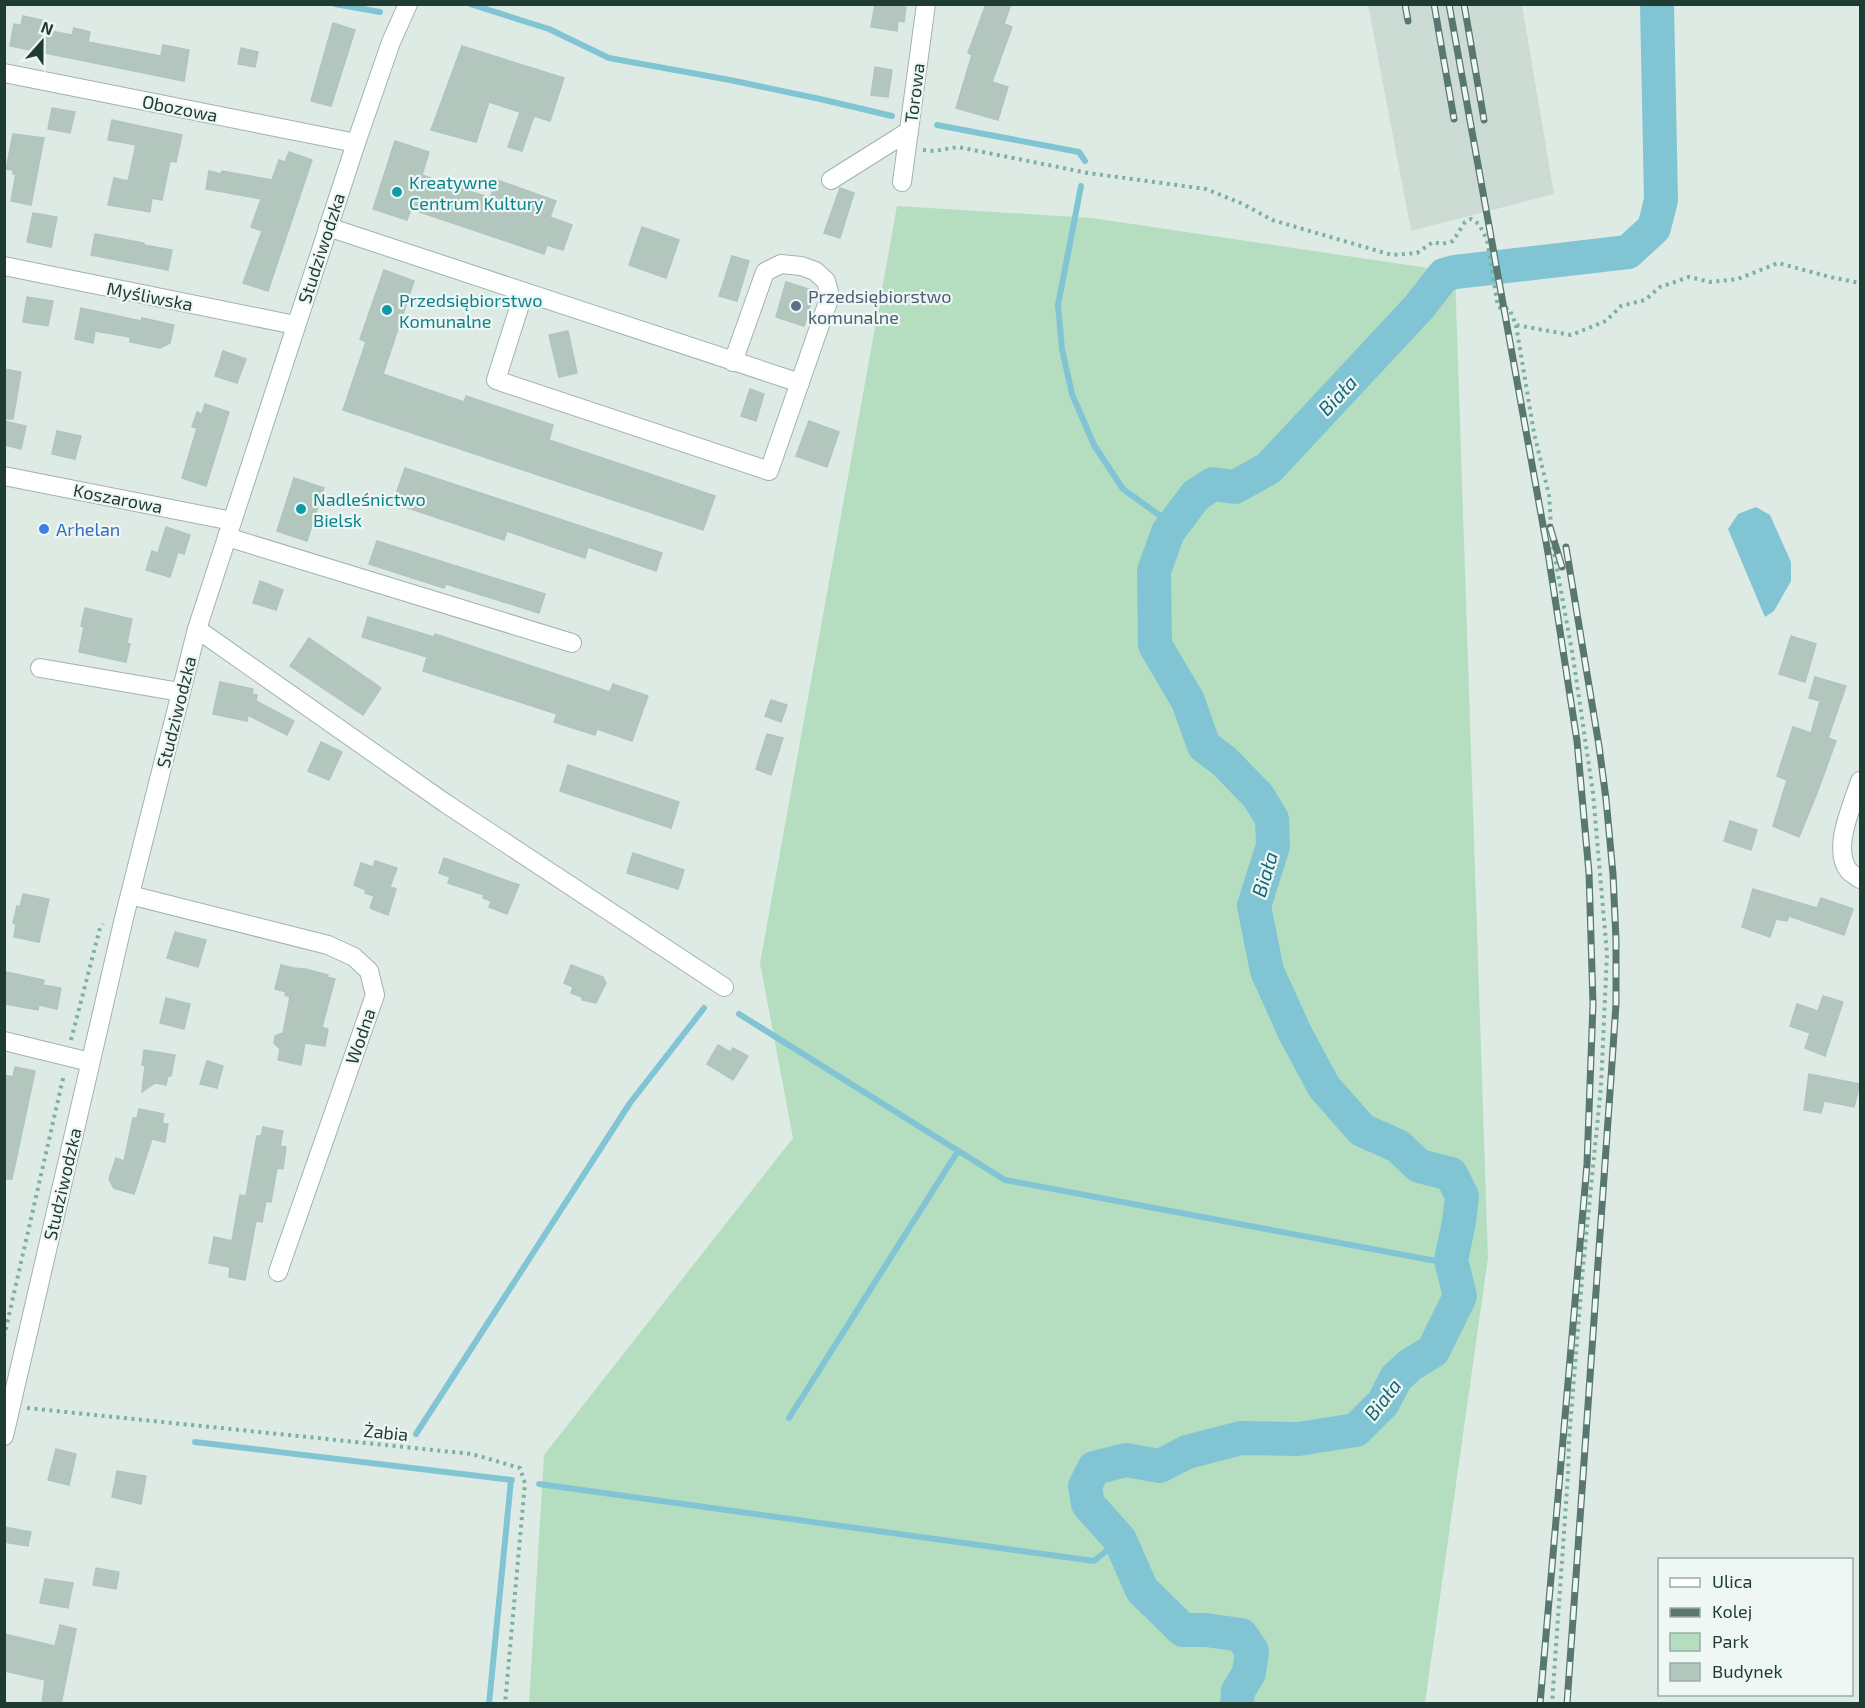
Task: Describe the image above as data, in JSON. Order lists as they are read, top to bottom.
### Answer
{
  "streets": {
    "street": [
      "Torowa",
      "Obozowa",
      "Studziwodzka",
      "Myśliwska",
      "Koszarowa",
      "Wodna"
    ],
    "path": ["Żabia"]
  },
  "crossings": [
    ["Obozowa", "Studziwodzka"],
    ["Studziwodzka", "Myśliwska"],
    ["Studziwodzka", "Koszarowa"],
    ["Studziwodzka", "Wodna"],
    ["Studziwodzka", "Żabia"]
  ],
  "water": ["Biała"],
  "places": [
    "Kreatywne Centrum Kultury",
    "Przedsiębiorstwo komunalne",
    "Przedsiębiorstwo Komunalne",
    "Nadleśnictwo Bielsk",
    "Arhelan"
  ],
  "legend": [
    "Ulica",
    "Kolej",
    "Park",
    "Budynek"
  ],
  "north": "top"
}
